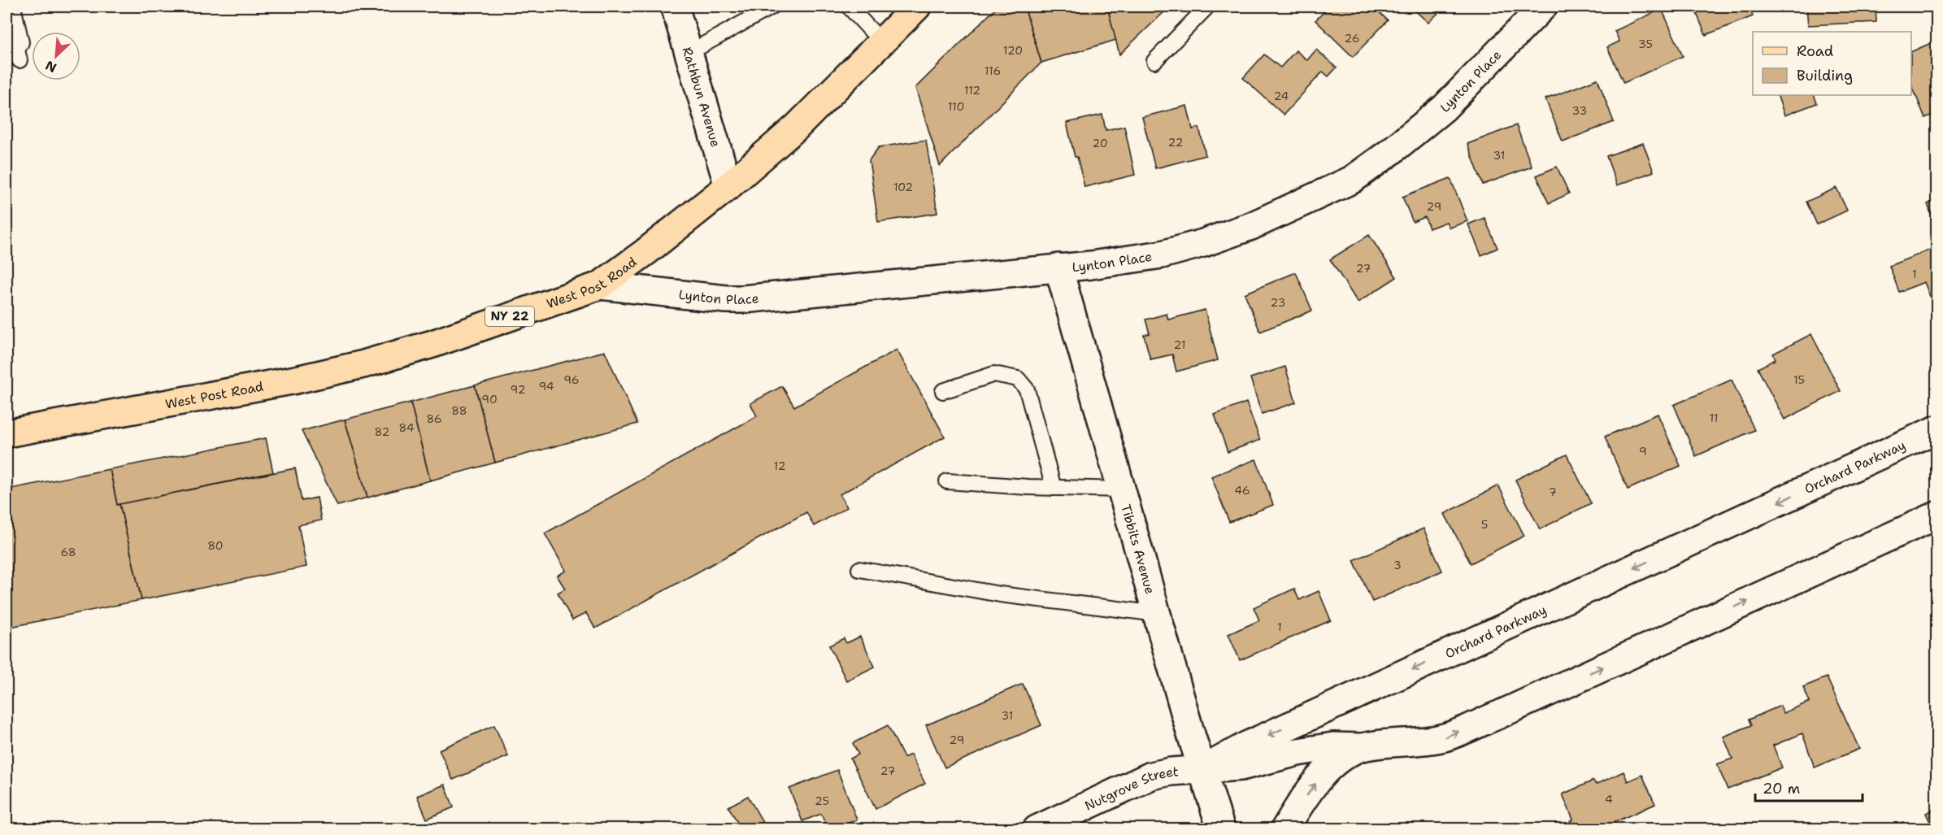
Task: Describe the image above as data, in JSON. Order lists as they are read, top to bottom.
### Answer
{
  "streets": {
    "main road": ["West Post Road", "NY 22"],
    "street": [
      "Lynton Place",
      "Rathbun Avenue",
      "Orchard Parkway",
      "Tibbits Avenue",
      "Nutgrove Street"
    ]
  },
  "crossings": [
    ["Lynton Place", "West Post Road"],
    ["Lynton Place", "Tibbits Avenue"],
    ["Rathbun Avenue", "West Post Road"],
    ["Orchard Parkway", "Tibbits Avenue"],
    ["Orchard Parkway", "Nutgrove Street"],
    ["Tibbits Avenue", "Nutgrove Street"]
  ],
  "house_numbers": [
    "26",
    "35",
    "120",
    "116",
    "112",
    "24",
    "110",
    "33",
    "22",
    "20",
    "31",
    "102",
    "29",
    "27",
    "1",
    "23",
    "21",
    "96",
    "15",
    "94",
    "92",
    "90",
    "88",
    "11",
    "86",
    "84",
    "82",
    "9",
    "12",
    "46",
    "7",
    "5",
    "80",
    "68",
    "3",
    "1",
    "31",
    "29",
    "27",
    "4",
    "25"
  ],
  "legend": ["Road", "Building"],
  "scale_bar": "20 m",
  "north": "bottom left"
}
